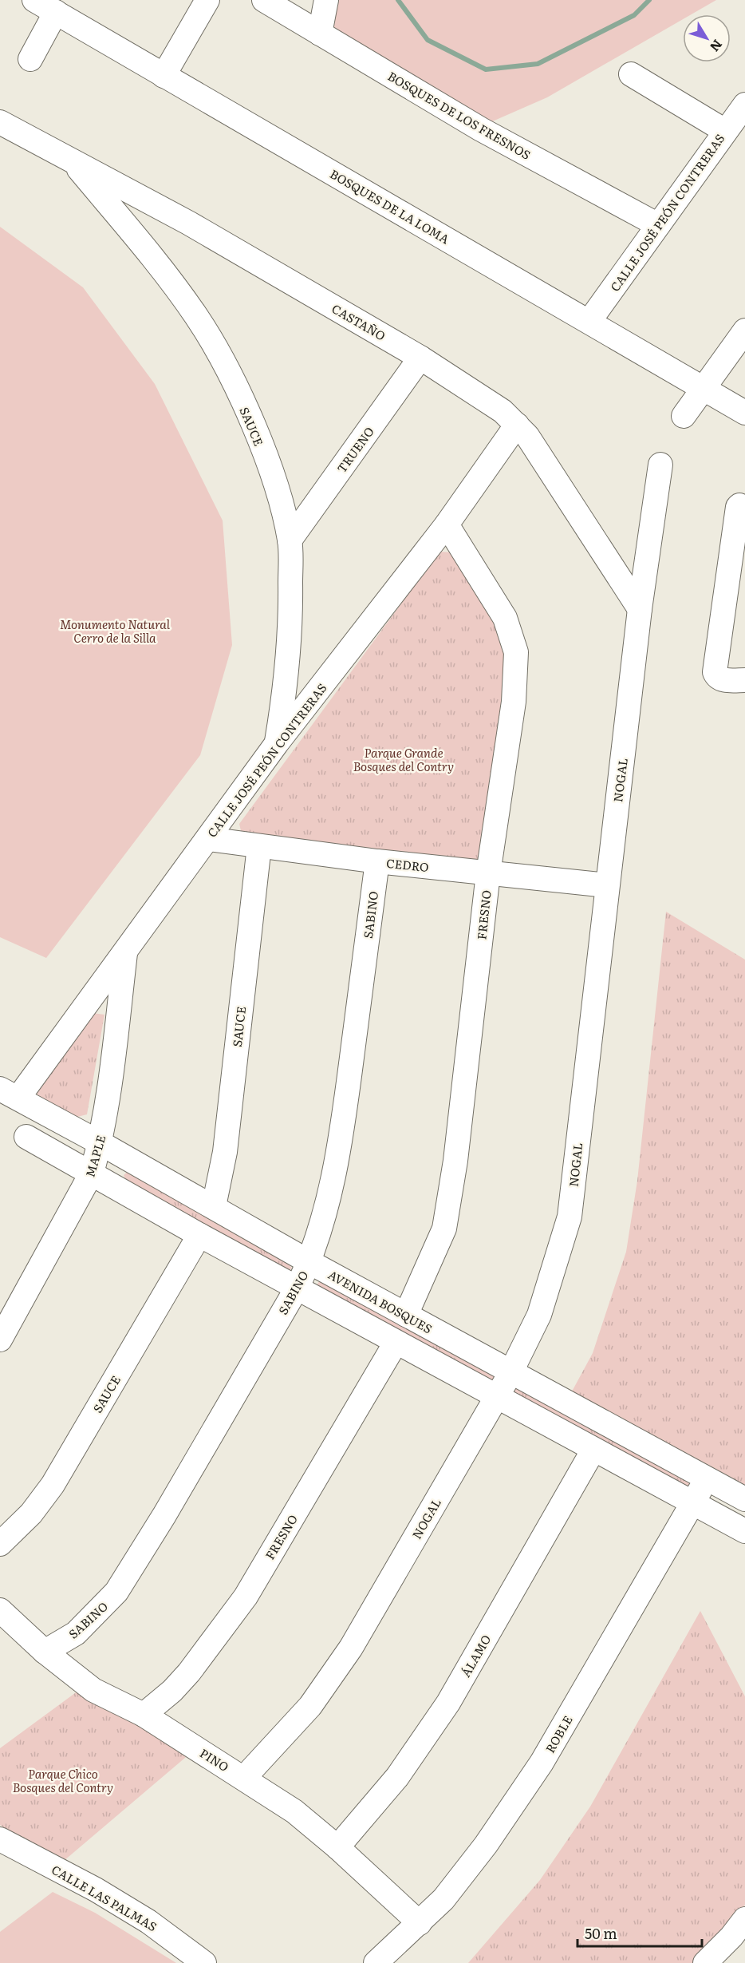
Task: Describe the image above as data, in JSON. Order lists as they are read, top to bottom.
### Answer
{
  "streets": {
    "street": [
      "BOSQUES DE LOS FRESNOS",
      "BOSQUES DE LA LOMA",
      "CALLE JOSÉ PEÓN CONTRERAS",
      "CASTAÑO",
      "SAUCE",
      "TRUENO",
      "NOGAL",
      "CEDRO",
      "SABINO",
      "FRESNO",
      "MAPLE",
      "AVENIDA BOSQUES",
      "ÁLAMO",
      "ROBLE",
      "PINO",
      "CALLE LAS PALMAS"
    ]
  },
  "crossings": [
    ["BOSQUES DE LOS FRESNOS", "CALLE JOSÉ PEÓN CONTRERAS"],
    ["BOSQUES DE LA LOMA", "CALLE JOSÉ PEÓN CONTRERAS"],
    ["CALLE JOSÉ PEÓN CONTRERAS", "CASTAÑO"],
    ["CALLE JOSÉ PEÓN CONTRERAS", "SAUCE"],
    ["CALLE JOSÉ PEÓN CONTRERAS", "CEDRO"],
    ["CALLE JOSÉ PEÓN CONTRERAS", "FRESNO"],
    ["CALLE JOSÉ PEÓN CONTRERAS", "MAPLE"],
    ["CALLE JOSÉ PEÓN CONTRERAS", "AVENIDA BOSQUES"],
    ["CASTAÑO", "SAUCE"],
    ["CASTAÑO", "TRUENO"],
    ["CASTAÑO", "NOGAL"],
    ["SAUCE", "TRUENO"],
    ["SAUCE", "CEDRO"],
    ["SAUCE", "AVENIDA BOSQUES"],
    ["NOGAL", "CEDRO"],
    ["NOGAL", "AVENIDA BOSQUES"],
    ["NOGAL", "PINO"],
    ["CEDRO", "SABINO"],
    ["CEDRO", "FRESNO"],
    ["SABINO", "AVENIDA BOSQUES"],
    ["SABINO", "PINO"],
    ["FRESNO", "AVENIDA BOSQUES"],
    ["FRESNO", "PINO"],
    ["MAPLE", "AVENIDA BOSQUES"],
    ["AVENIDA BOSQUES", "ROBLE"],
    ["ÁLAMO", "PINO"],
    ["ROBLE", "PINO"]
  ],
  "parks": ["Monumento Natural Cerro de la Silla", "Parque Grande Bosques del Contry", "Parque Chico Bosques del Contry"],
  "scale_bar": "50 m",
  "north": "bottom right"
}
